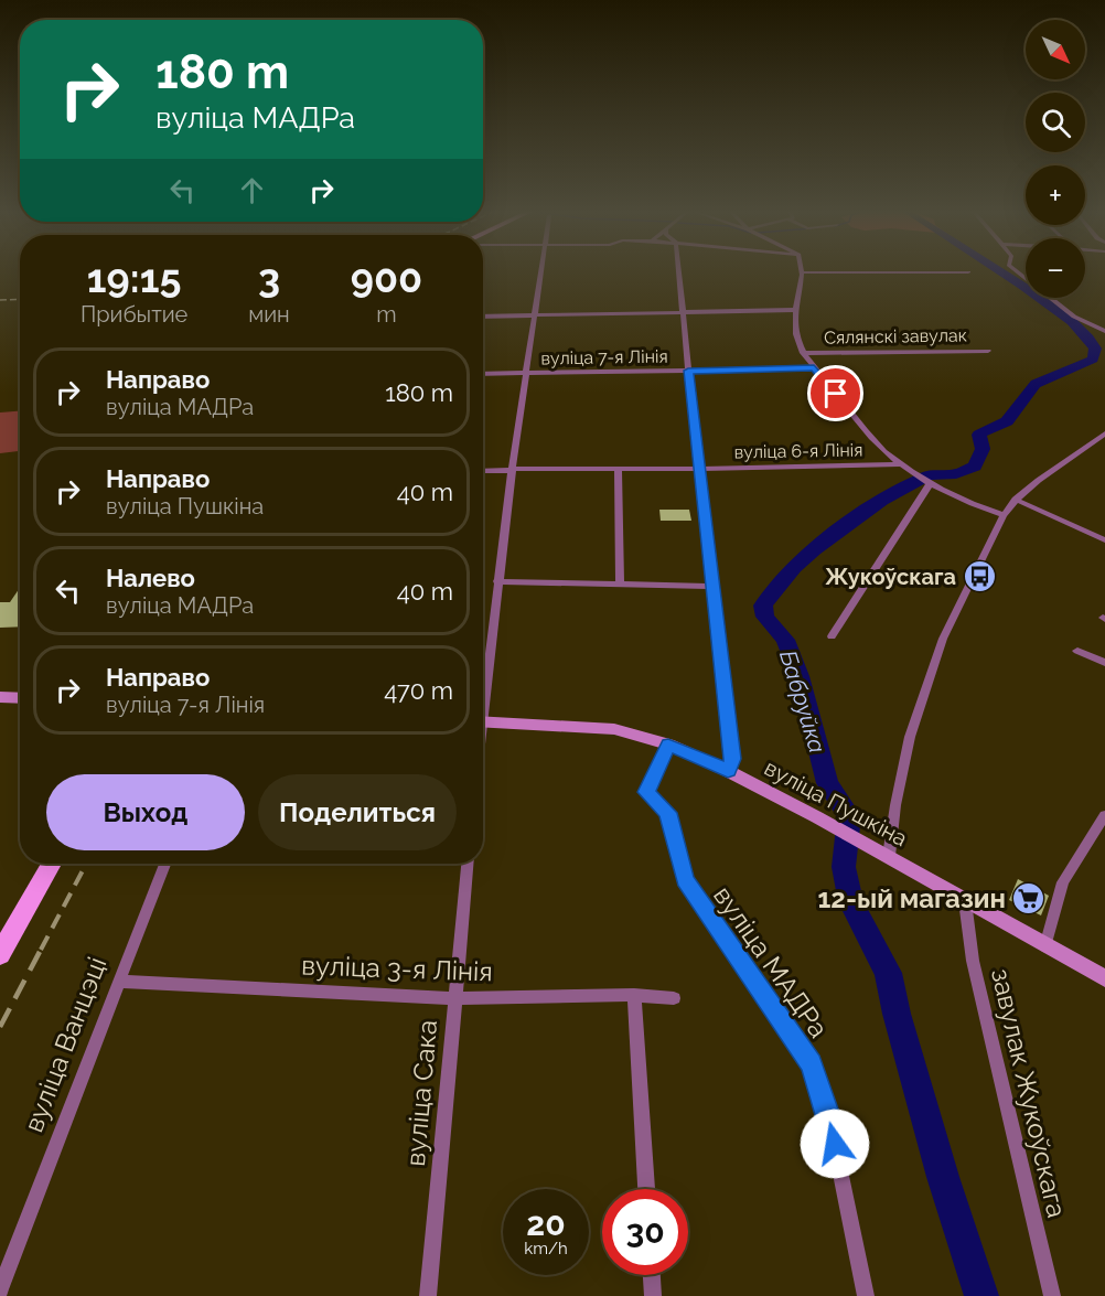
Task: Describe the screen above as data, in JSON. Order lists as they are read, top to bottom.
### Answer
{
  "streets": {
    "main road": ["вуліца Пушкіна"],
    "street": [
      "Сялянскі завулак",
      "вуліца 7-я Лінія",
      "вуліца 6-я Лінія",
      "вуліца МАДРа",
      "вуліца 3-я Лінія",
      "вуліца Ванцэці",
      "вуліца Сака",
      "завулак Жукоўскага"
    ]
  },
  "crossings": [
    ["вуліца Пушкіна", "вуліца МАДРа"],
    ["вуліца Пушкіна", "завулак Жукоўскага"],
    ["вуліца 3-я Лінія", "вуліца Ванцэці"],
    ["вуліца 3-я Лінія", "вуліца Сака"]
  ],
  "water": ["Бабруйка"],
  "places": {
    "bus stop": ["Жукоўскага"],
    "supermarket": ["12-ый магазин"]
  },
  "north": "bottom right",
  "page": {
    "map_buttons": ["+", "−"],
    "turn": ["180 m", "вуліца МАДРа"],
    "eta": [
      "19:15",
      "Прибытие",
      "3",
      "мин",
      "900",
      "m"
    ],
    "list": [
      {
        "name": "Направо",
        "note": "вуліца МАДРа",
        "value": "180 m"
      },
      {
        "name": "Направо",
        "note": "вуліца Пушкіна",
        "value": "40 m"
      },
      {
        "name": "Налево",
        "note": "вуліца МАДРа",
        "value": "40 m"
      },
      {
        "name": "Направо",
        "note": "вуліца 7-я Лінія",
        "value": "470 m"
      }
    ],
    "buttons": ["Выход", "Поделиться"],
    "speed": "20 km/h",
    "limit": "30"
  }
}
